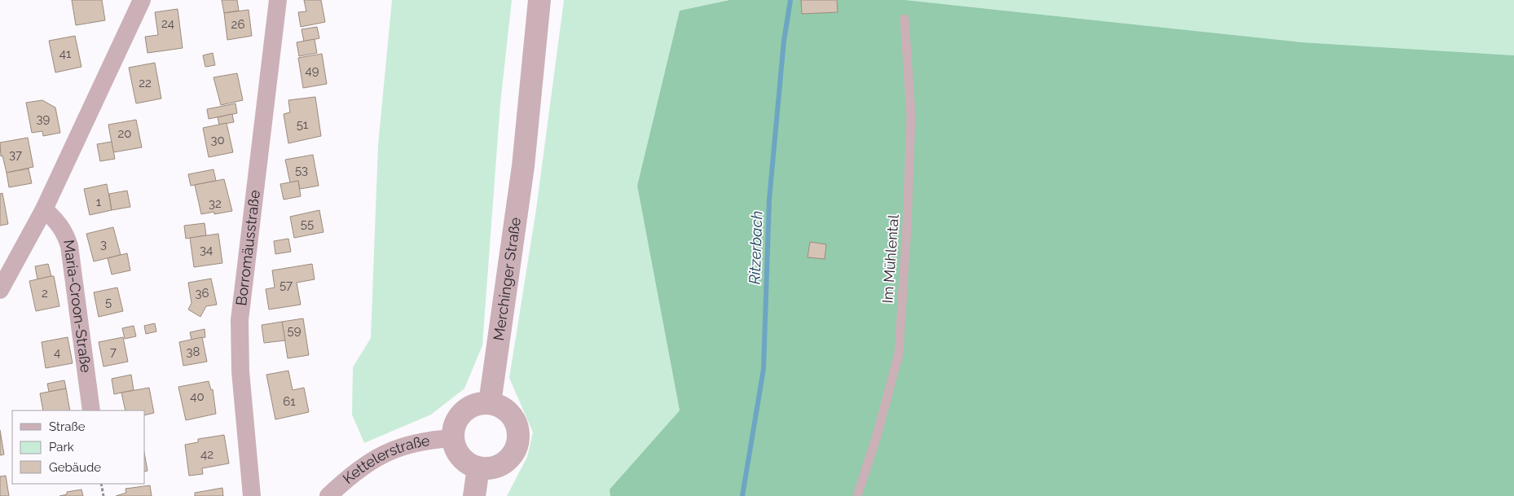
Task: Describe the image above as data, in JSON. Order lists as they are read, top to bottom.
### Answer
{
  "streets": {
    "street": [
      "Borromäusstraße",
      "Merchinger Straße",
      "Maria-Croon-Straße",
      "Kettelerstraße"
    ],
    "lane": ["Im Mühlental"]
  },
  "crossings": [
    ["Merchinger Straße", "Kettelerstraße"]
  ],
  "water": ["Ritzerbach"],
  "house_numbers": [
    "24",
    "26",
    "41",
    "49",
    "22",
    "39",
    "51",
    "20",
    "30",
    "37",
    "53",
    "1",
    "32",
    "55",
    "3",
    "34",
    "57",
    "2",
    "36",
    "5",
    "59",
    "7",
    "38",
    "4",
    "40",
    "61",
    "42"
  ],
  "legend": ["Straße", "Park", "Gebäude"]
}
